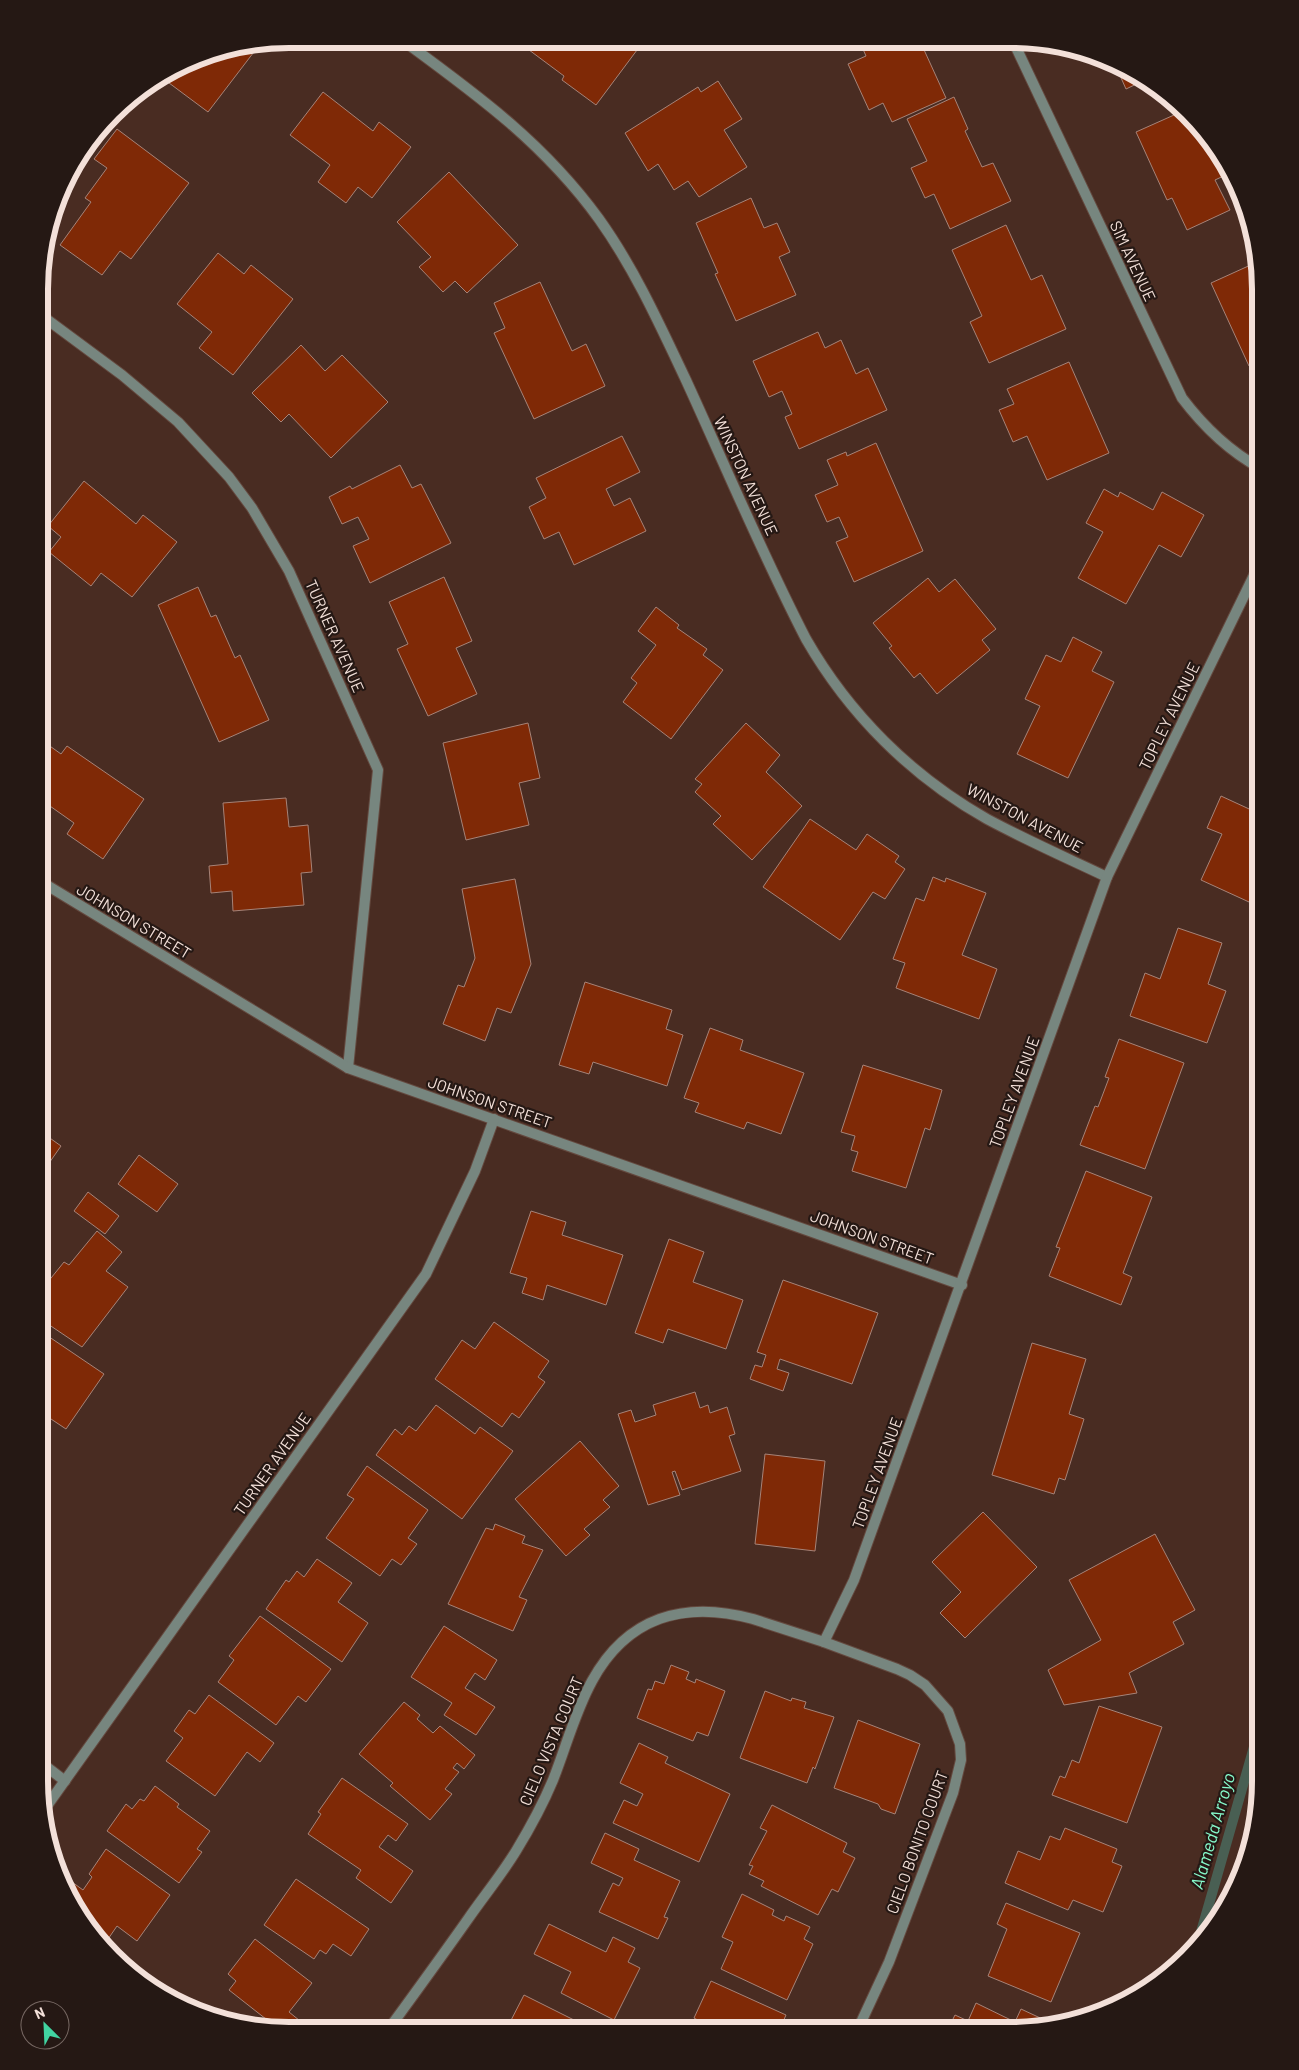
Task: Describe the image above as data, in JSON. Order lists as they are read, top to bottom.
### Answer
{
  "streets": {
    "street": [
      "SIM AVENUE",
      "WINSTON AVENUE",
      "TURNER AVENUE",
      "TOPLEY AVENUE",
      "JOHNSON STREET",
      "CIELO VISTA COURT",
      "CIELO BONITO COURT"
    ]
  },
  "crossings": [
    ["WINSTON AVENUE", "TOPLEY AVENUE"],
    ["TURNER AVENUE", "JOHNSON STREET"],
    ["TOPLEY AVENUE", "JOHNSON STREET"],
    ["TOPLEY AVENUE", "CIELO VISTA COURT"],
    ["TOPLEY AVENUE", "CIELO BONITO COURT"],
    ["CIELO VISTA COURT", "CIELO BONITO COURT"]
  ],
  "water": ["Alameda Arroyo"],
  "north": "top left"
}
